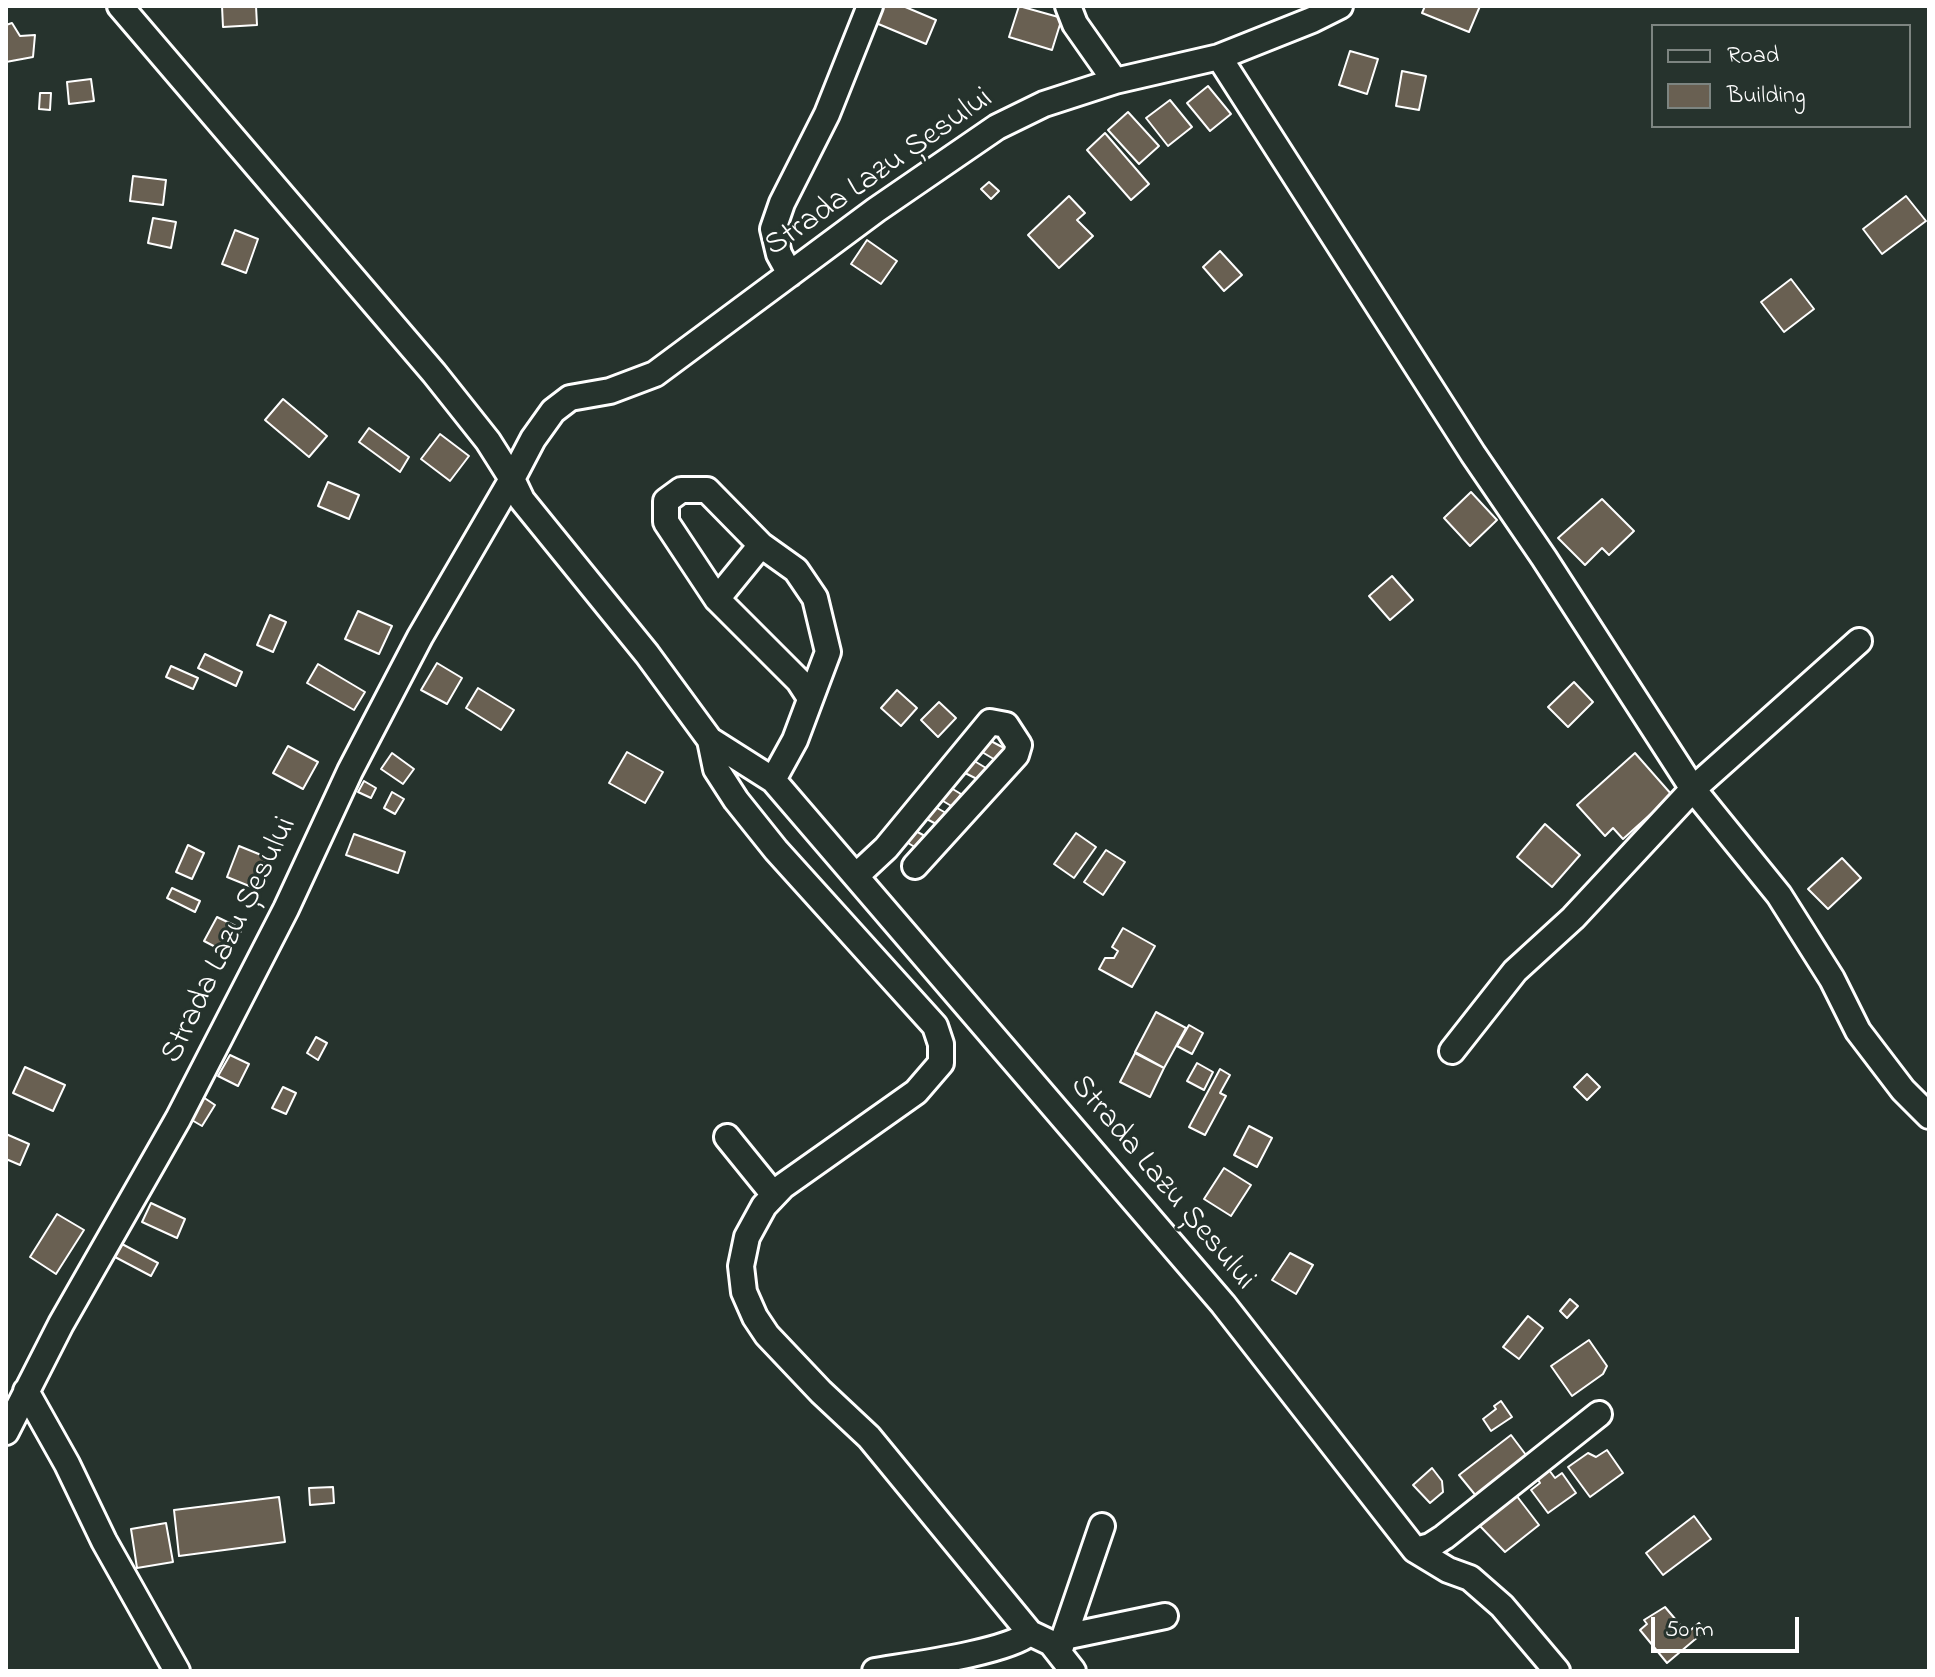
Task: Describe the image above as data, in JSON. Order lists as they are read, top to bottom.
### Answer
{
  "streets": {
    "street": ["Strada Lazu Șesului"]
  },
  "legend": ["Road", "Building"],
  "scale_bar": "50 m"
}
